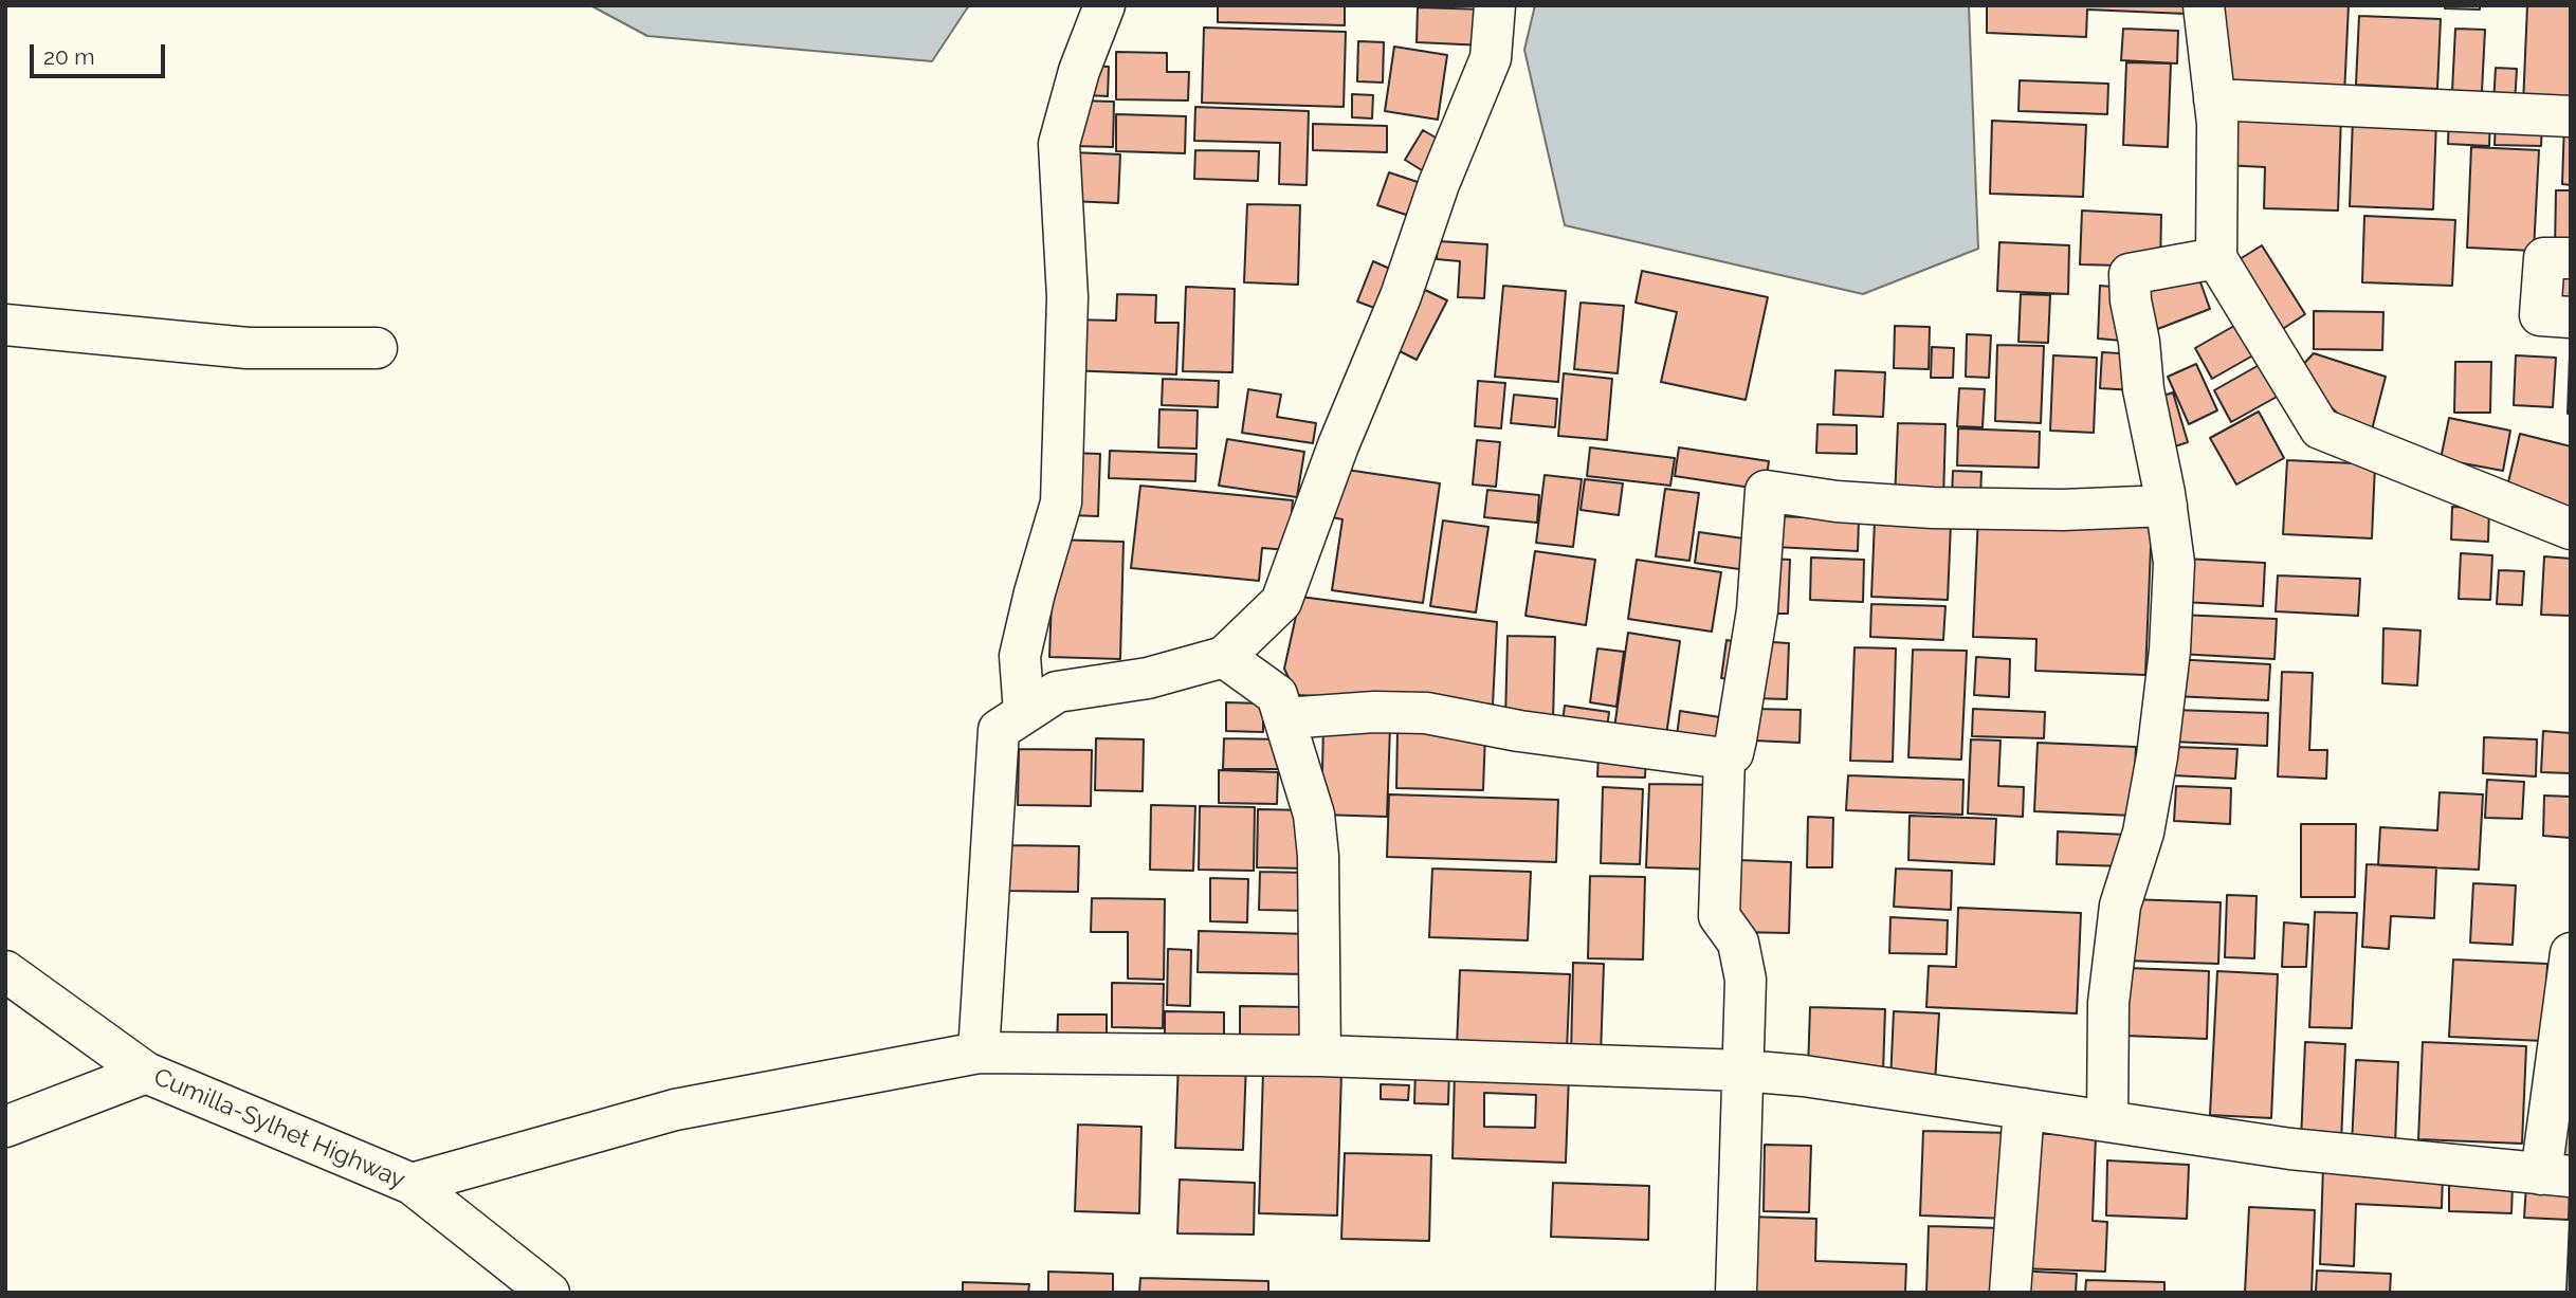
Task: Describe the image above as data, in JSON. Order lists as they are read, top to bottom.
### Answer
{
  "streets": {
    "main road": ["Cumilla-Sylhet Highway"]
  },
  "scale_bar": "20 m"
}
